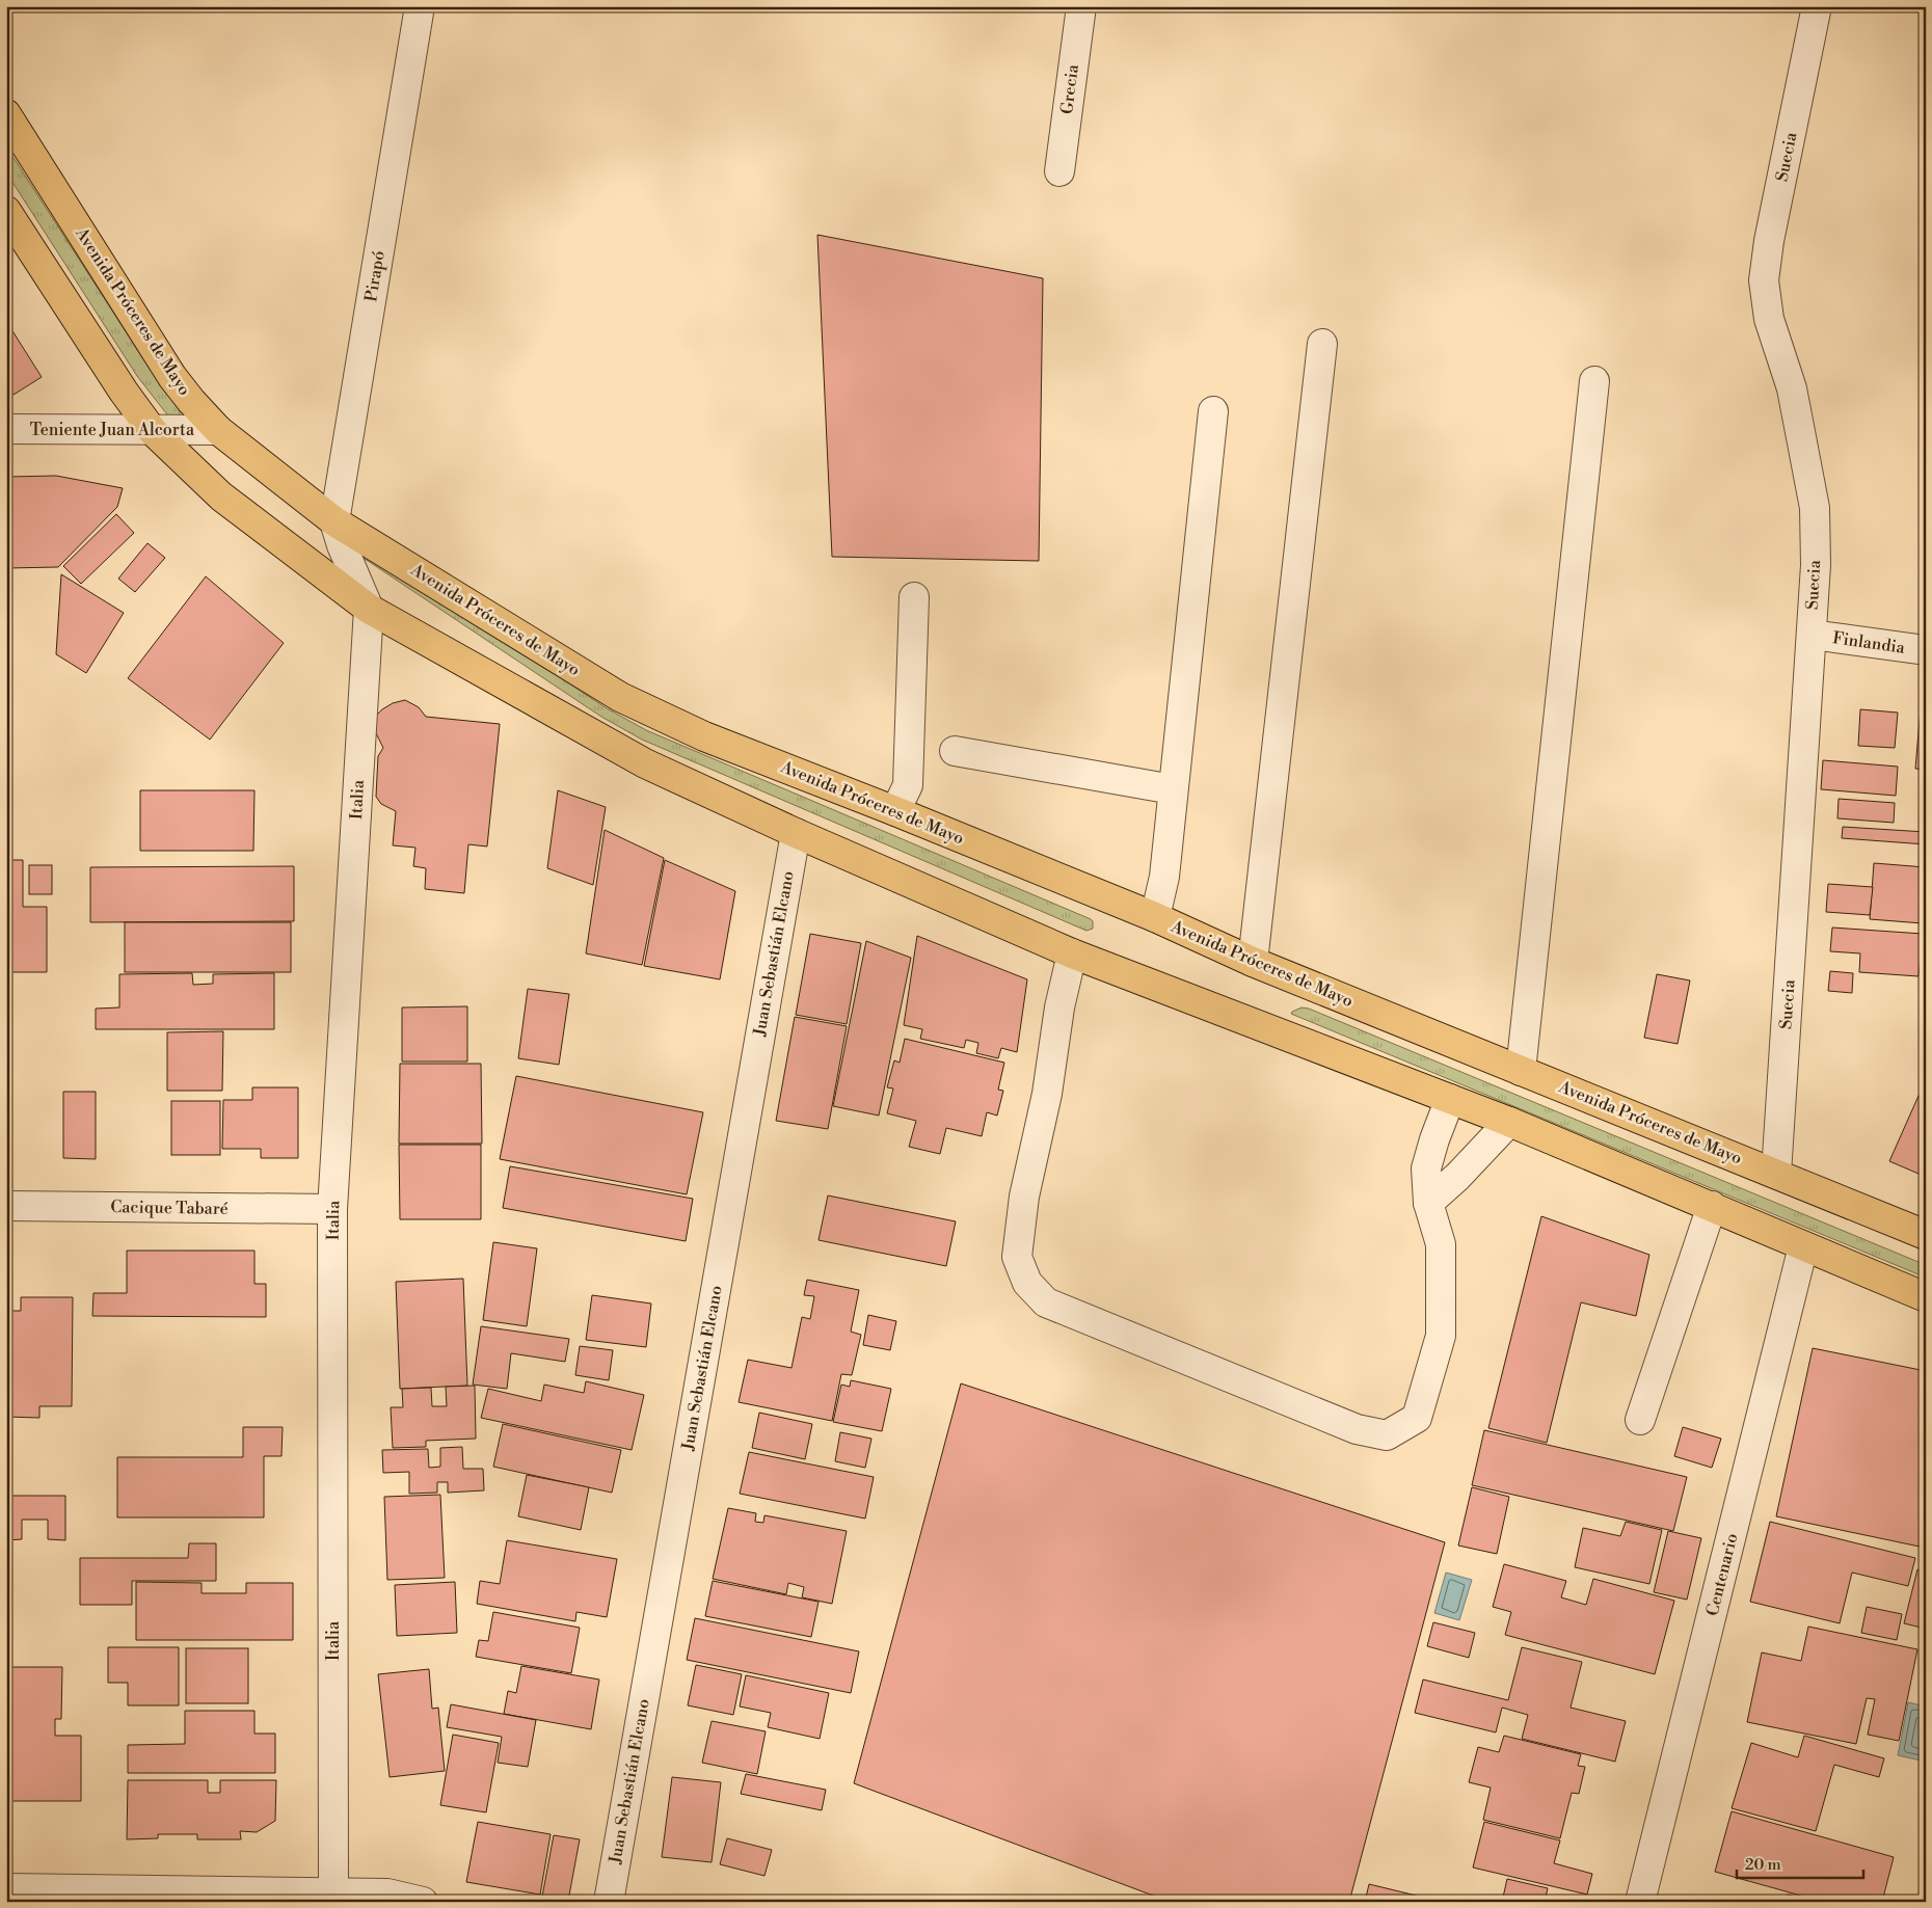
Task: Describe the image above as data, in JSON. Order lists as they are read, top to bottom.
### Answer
{
  "streets": {
    "highway": ["Avenida Próceres de Mayo"],
    "street": [
      "Grecia",
      "Suecia",
      "Pirapó",
      "Teniente Juan Alcorta",
      "Finlandia",
      "Italia",
      "Juan Sebastián Elcano",
      "Cacique Tabaré",
      "Centenario"
    ]
  },
  "crossings": [
    ["Suecia", "Avenida Próceres de Mayo"],
    ["Suecia", "Finlandia"],
    ["Pirapó", "Avenida Próceres de Mayo"],
    ["Pirapó", "Italia"],
    ["Avenida Próceres de Mayo", "Teniente Juan Alcorta"],
    ["Avenida Próceres de Mayo", "Italia"],
    ["Italia", "Cacique Tabaré"]
  ],
  "scale_bar": "20 m"
}
